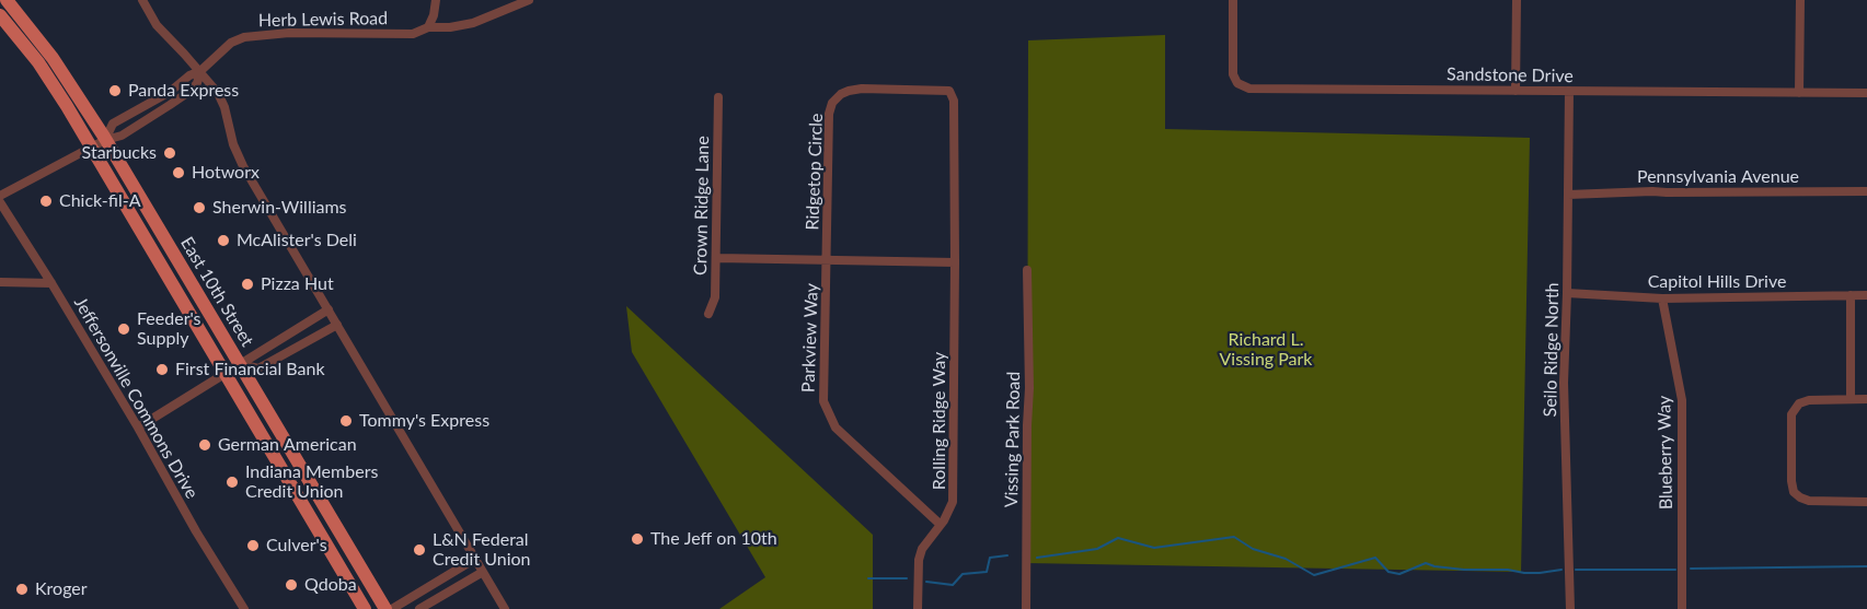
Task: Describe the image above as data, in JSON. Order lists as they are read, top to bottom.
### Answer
{
  "streets": {
    "main road": ["East 10th Street"],
    "street": [
      "Herb Lewis Road",
      "Sandstone Drive",
      "Ridgetop Circle",
      "Pennsylvania Avenue",
      "Crown Ridge Lane",
      "Capitol Hills Drive",
      "Parkview Way",
      "Seilo Ridge North",
      "Jeffersonville Commons Drive",
      "Rolling Ridge Way",
      "Vissing Park Road",
      "Blueberry Way"
    ]
  },
  "crossings": [
    ["Herb Lewis Road", "East 10th Street"],
    ["Sandstone Drive", "Seilo Ridge North"],
    ["Ridgetop Circle", "Parkview Way"],
    ["Ridgetop Circle", "Rolling Ridge Way"],
    ["Pennsylvania Avenue", "Seilo Ridge North"],
    ["Capitol Hills Drive", "Seilo Ridge North"],
    ["Capitol Hills Drive", "Blueberry Way"],
    ["Parkview Way", "Rolling Ridge Way"]
  ],
  "parks": ["Richard L. Vissing Park"],
  "places": [
    "Panda Express",
    "Starbucks",
    "Hotworx",
    "Chick-fil-A",
    "Sherwin-Williams",
    "McAlister's Deli",
    "Pizza Hut",
    "Feeder's Supply",
    "First Financial Bank",
    "Tommy's Express",
    "German American",
    "Indiana Members Credit Union",
    "The Jeff on 10th",
    "Culver's",
    "L&N Federal Credit Union",
    "Qdoba",
    "Kroger"
  ]
}
